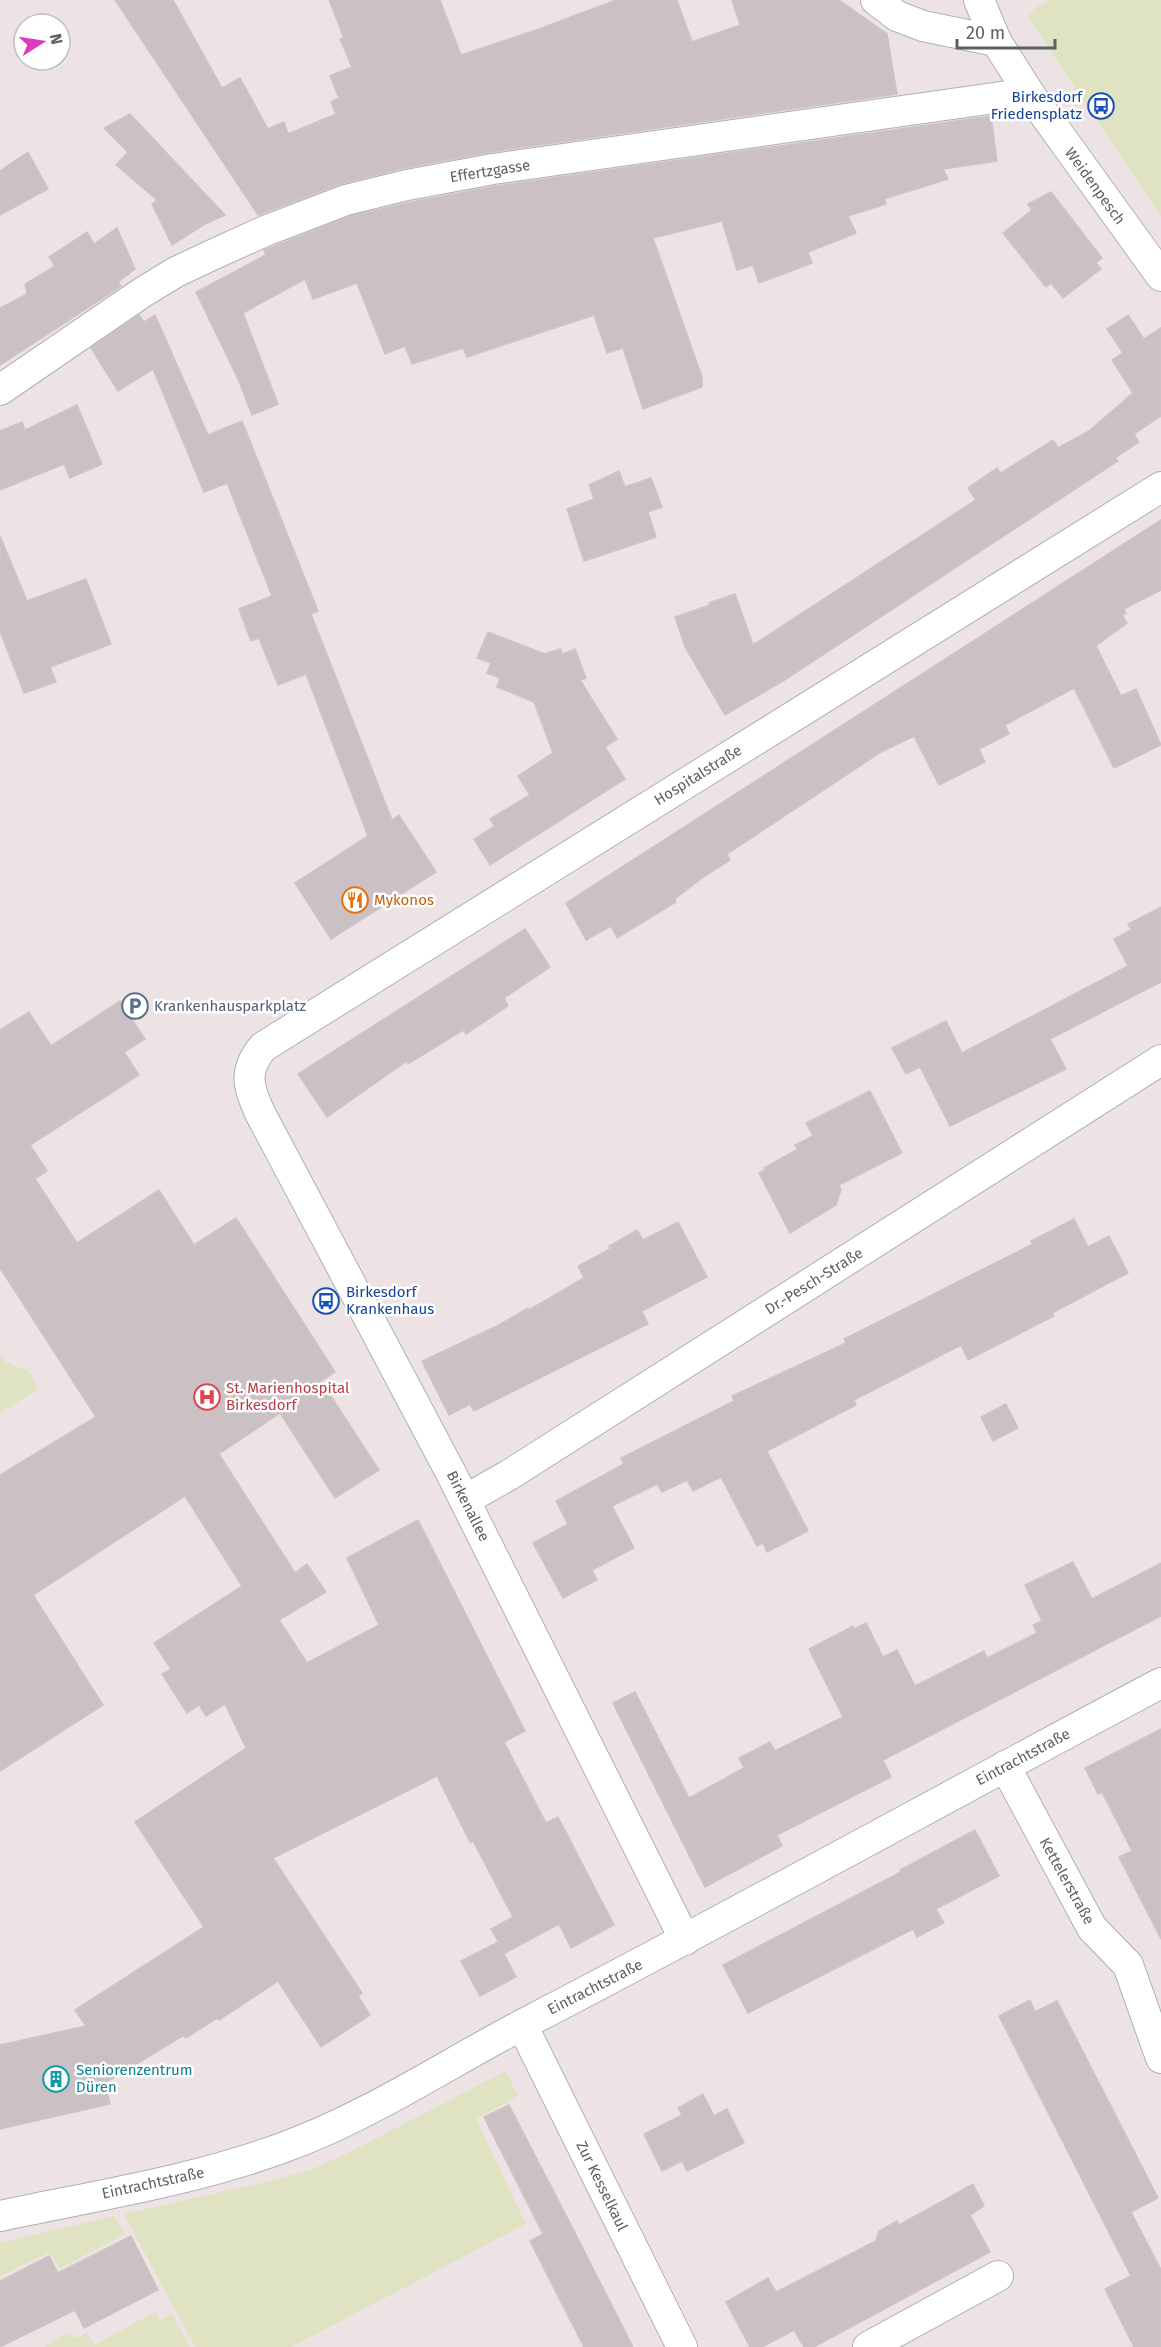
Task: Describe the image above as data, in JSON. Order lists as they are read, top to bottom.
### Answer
{
  "streets": {
    "street": [
      "Effertzgasse",
      "Weidenpesch",
      "Hospitalstraße",
      "Dr.-Pesch-Straße",
      "Birkenallee",
      "Eintrachtstraße",
      "Kettelerstraße",
      "Zur Kesselkaul"
    ]
  },
  "crossings": [
    ["Effertzgasse", "Weidenpesch"],
    ["Hospitalstraße", "Birkenallee"],
    ["Dr.-Pesch-Straße", "Birkenallee"],
    ["Birkenallee", "Eintrachtstraße"],
    ["Eintrachtstraße", "Kettelerstraße"],
    ["Eintrachtstraße", "Zur Kesselkaul"]
  ],
  "places": {
    "bus stop": ["Birkesdorf Friedensplatz", "Birkesdorf Krankenhaus"],
    "restaurant": ["Mykonos"],
    "parking": ["Krankenhausparkplatz"],
    "hospital": ["St. Marienhospital Birkesdorf"],
    "building": ["Seniorenzentrum Düren"]
  },
  "scale_bar": "20 m",
  "north": "right"
}
